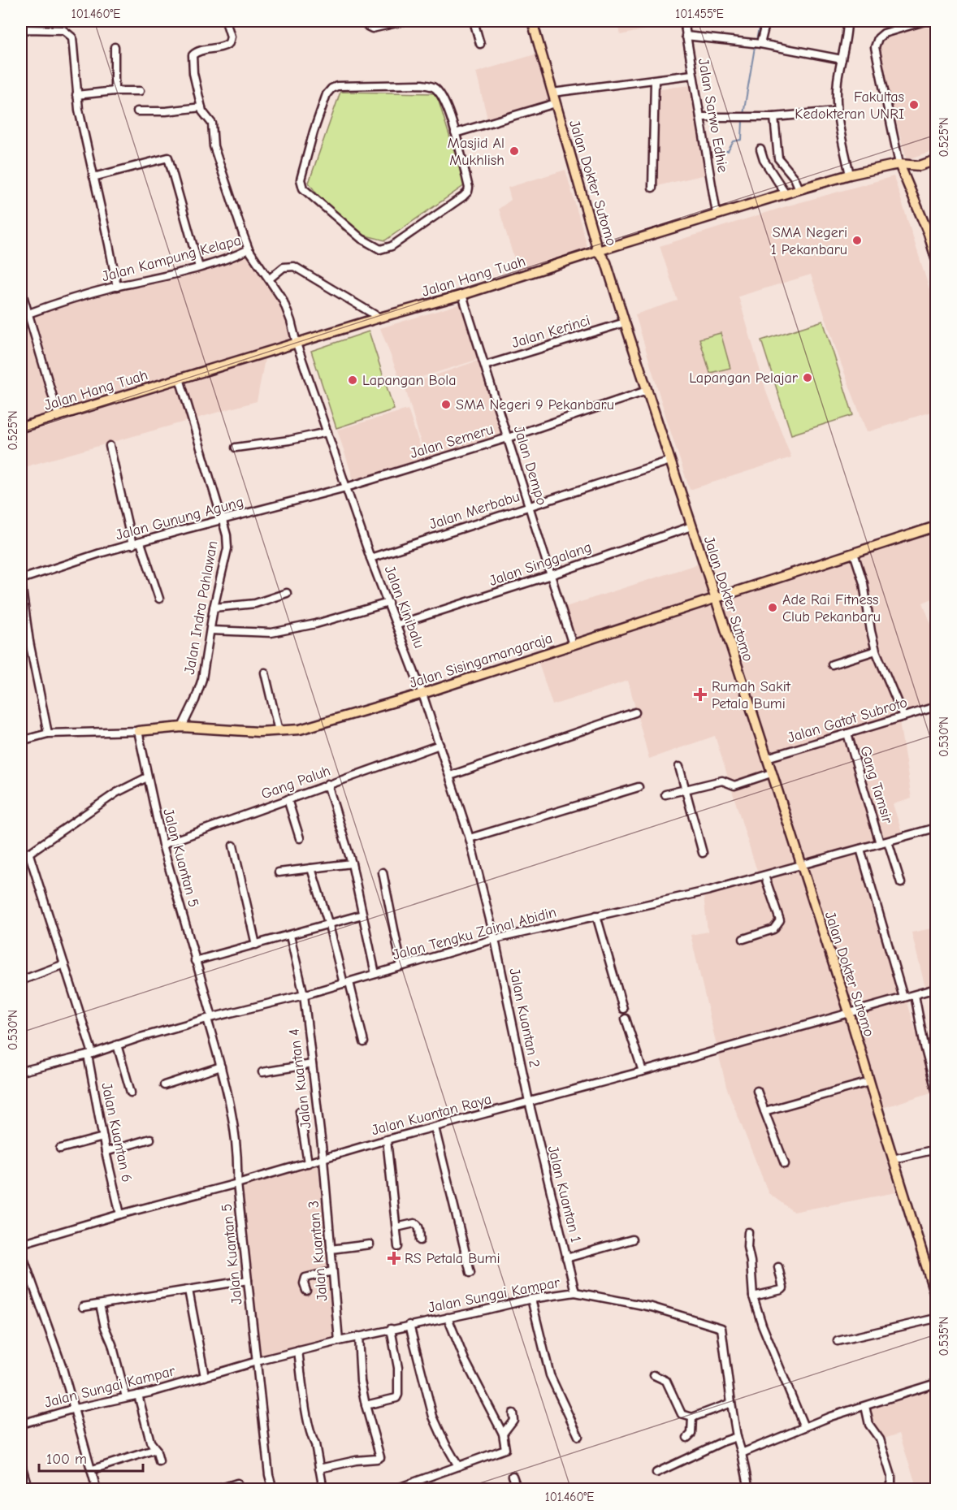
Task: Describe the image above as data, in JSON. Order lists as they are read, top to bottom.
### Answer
{
  "streets": {
    "main road": ["Jalan Dokter Sutomo", "Jalan Hang Tuah", "Jalan Sisingamangaraja"],
    "street": [
      "Jalan Sarwo Edhie",
      "Jalan Kampung Kelapa",
      "Jalan Kerinci",
      "Jalan Semeru",
      "Jalan Dempo",
      "Jalan Merbabu",
      "Jalan Gunung Agung",
      "Jalan Singgalang",
      "Jalan Kinibalu",
      "Jalan Indra Pahlawan",
      "Jalan Gatot Subroto",
      "Gang Paluh",
      "Gang Tamsir",
      "Jalan Kuantan 5",
      "Jalan Tengku Zainal Abidin",
      "Jalan Kuantan 2",
      "Jalan Kuantan 4",
      "Jalan Kuantan Raya",
      "Jalan Kuantan 6",
      "Jalan Kuantan 1",
      "Jalan Kuantan 3",
      "Jalan Sungai Kampar"
    ]
  },
  "crossings": [
    ["Jalan Sarwo Edhie", "Jalan Hang Tuah"],
    ["Jalan Dokter Sutomo", "Jalan Hang Tuah"],
    ["Jalan Dokter Sutomo", "Jalan Kerinci"],
    ["Jalan Dokter Sutomo", "Jalan Semeru"],
    ["Jalan Dokter Sutomo", "Jalan Merbabu"],
    ["Jalan Dokter Sutomo", "Jalan Singgalang"],
    ["Jalan Dokter Sutomo", "Jalan Sisingamangaraja"],
    ["Jalan Dokter Sutomo", "Jalan Gatot Subroto"],
    ["Jalan Dokter Sutomo", "Jalan Tengku Zainal Abidin"],
    ["Jalan Dokter Sutomo", "Jalan Kuantan Raya"],
    ["Jalan Kampung Kelapa", "Jalan Hang Tuah"],
    ["Jalan Kampung Kelapa", "Jalan Kinibalu"],
    ["Jalan Hang Tuah", "Jalan Dempo"],
    ["Jalan Hang Tuah", "Jalan Kinibalu"],
    ["Jalan Hang Tuah", "Jalan Indra Pahlawan"],
    ["Jalan Kerinci", "Jalan Dempo"],
    ["Jalan Semeru", "Jalan Dempo"],
    ["Jalan Semeru", "Jalan Gunung Agung"],
    ["Jalan Semeru", "Jalan Kinibalu"],
    ["Jalan Dempo", "Jalan Merbabu"],
    ["Jalan Dempo", "Jalan Singgalang"],
    ["Jalan Dempo", "Jalan Sisingamangaraja"],
    ["Jalan Merbabu", "Jalan Kinibalu"],
    ["Jalan Gunung Agung", "Jalan Kinibalu"],
    ["Jalan Gunung Agung", "Jalan Indra Pahlawan"],
    ["Jalan Singgalang", "Jalan Kinibalu"],
    ["Jalan Kinibalu", "Jalan Sisingamangaraja"],
    ["Jalan Kinibalu", "Gang Paluh"],
    ["Jalan Kinibalu", "Jalan Tengku Zainal Abidin"],
    ["Jalan Kinibalu", "Jalan Kuantan 2"],
    ["Jalan Indra Pahlawan", "Jalan Sisingamangaraja"],
    ["Jalan Sisingamangaraja", "Jalan Kuantan 5"],
    ["Jalan Gatot Subroto", "Gang Tamsir"],
    ["Gang Paluh", "Jalan Kuantan 5"],
    ["Gang Tamsir", "Jalan Tengku Zainal Abidin"],
    ["Jalan Kuantan 5", "Jalan Tengku Zainal Abidin"],
    ["Jalan Kuantan 5", "Jalan Kuantan Raya"],
    ["Jalan Kuantan 5", "Jalan Sungai Kampar"],
    ["Jalan Tengku Zainal Abidin", "Jalan Kuantan 2"],
    ["Jalan Tengku Zainal Abidin", "Jalan Kuantan 4"],
    ["Jalan Tengku Zainal Abidin", "Jalan Kuantan 6"],
    ["Jalan Kuantan 2", "Jalan Kuantan Raya"],
    ["Jalan Kuantan 2", "Jalan Kuantan 1"],
    ["Jalan Kuantan 4", "Jalan Kuantan Raya"],
    ["Jalan Kuantan 4", "Jalan Kuantan 3"],
    ["Jalan Kuantan Raya", "Jalan Kuantan 6"],
    ["Jalan Kuantan Raya", "Jalan Kuantan 1"],
    ["Jalan Kuantan Raya", "Jalan Kuantan 3"],
    ["Jalan Kuantan 1", "Jalan Sungai Kampar"],
    ["Jalan Kuantan 3", "Jalan Sungai Kampar"]
  ],
  "places": {
    "other": [
      "Fakultas Kedokteran UNRI",
      "Masjid Al Mukhlish",
      "SMA Negeri 1 Pekanbaru",
      "Lapangan Pelajar",
      "Lapangan Bola",
      "SMA Negeri 9 Pekanbaru",
      "Ade Rai Fitness Club Pekanbaru"
    ],
    "health": ["Rumah Sakit Petala Bumi", "RS Petala Bumi"]
  },
  "scale_bar": "100 m",
  "coordinates": [
    "101.460°E",
    "101.455°E",
    "0.525°N",
    "0.530°N",
    "0.535°N"
  ]
}
